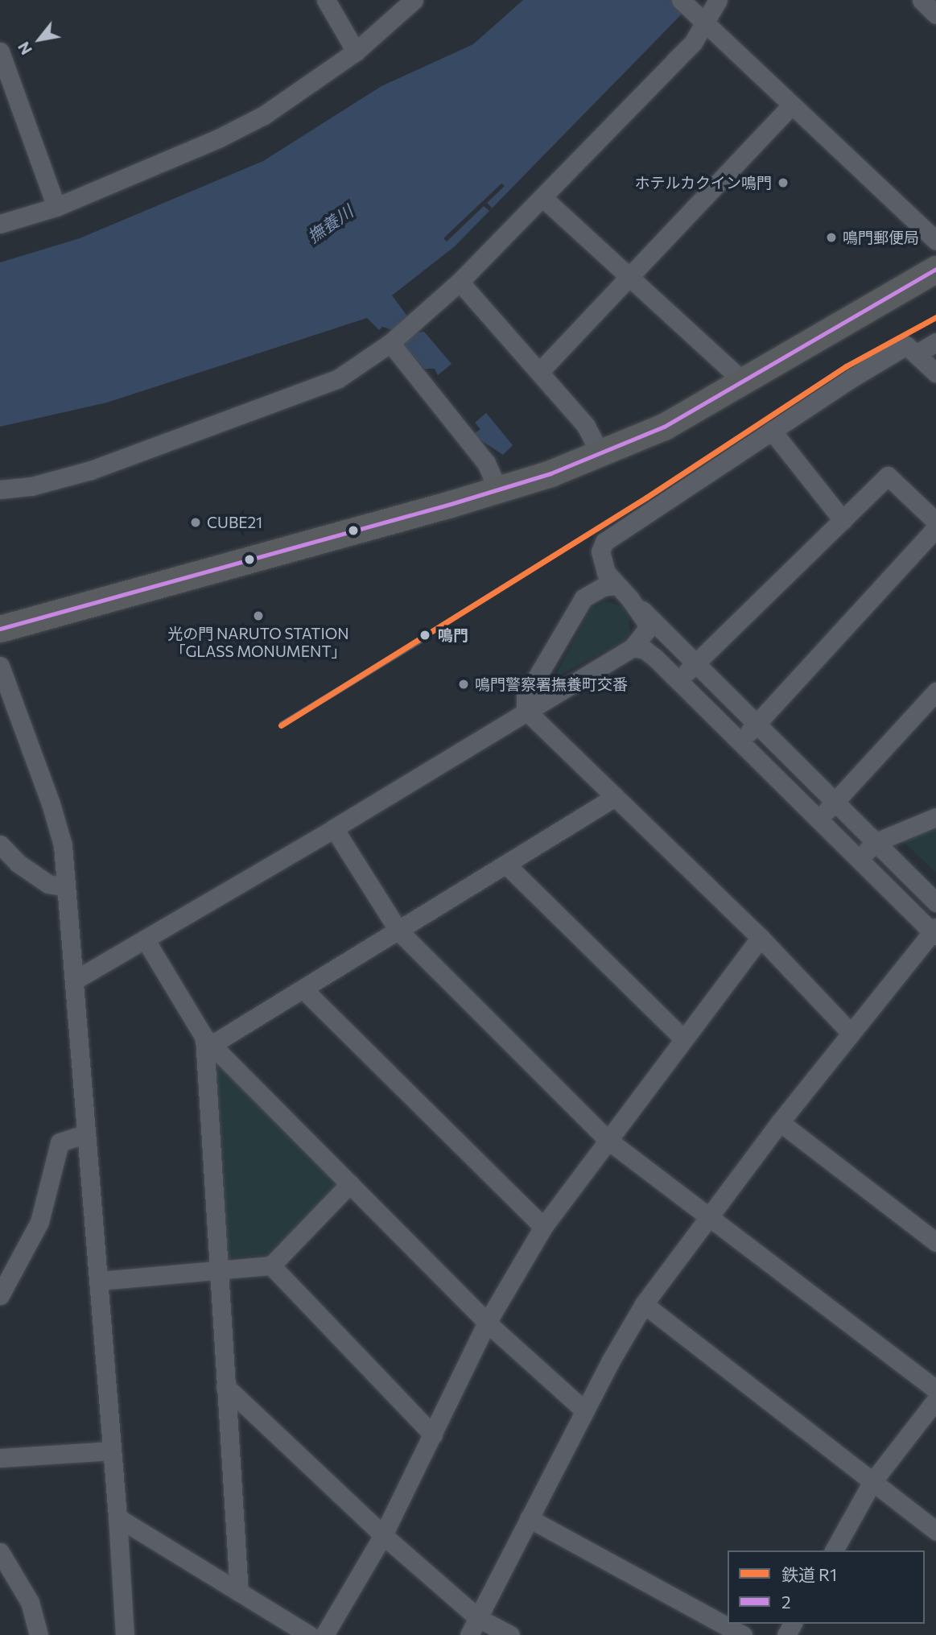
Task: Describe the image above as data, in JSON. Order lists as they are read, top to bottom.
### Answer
{
  "water": ["撫養川"],
  "places": [
    "ホテルカクイン鳴門",
    "鳴門郵便局",
    "CUBE21",
    "光の門 NARUTO STATION 「GLASS MONUMENT」",
    "鳴門",
    "鳴門警察署撫養町交番"
  ],
  "lines": ["transit line 2", "rail line R1"],
  "legend": ["鉄道 R1", "2"],
  "north": "bottom left"
}
